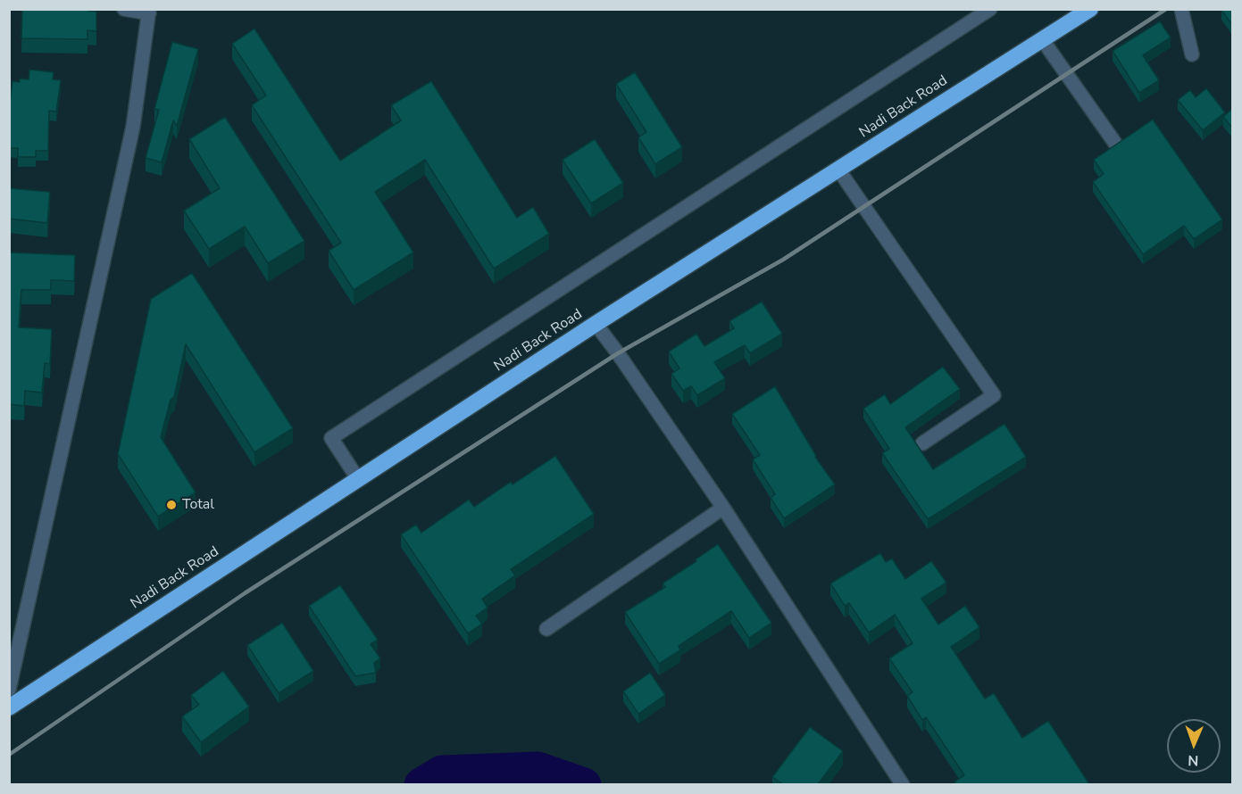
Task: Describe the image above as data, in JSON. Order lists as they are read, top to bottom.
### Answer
{
  "streets": {
    "highway": ["Nadi Back Road"]
  },
  "places": ["Total"],
  "north": "bottom"
}
